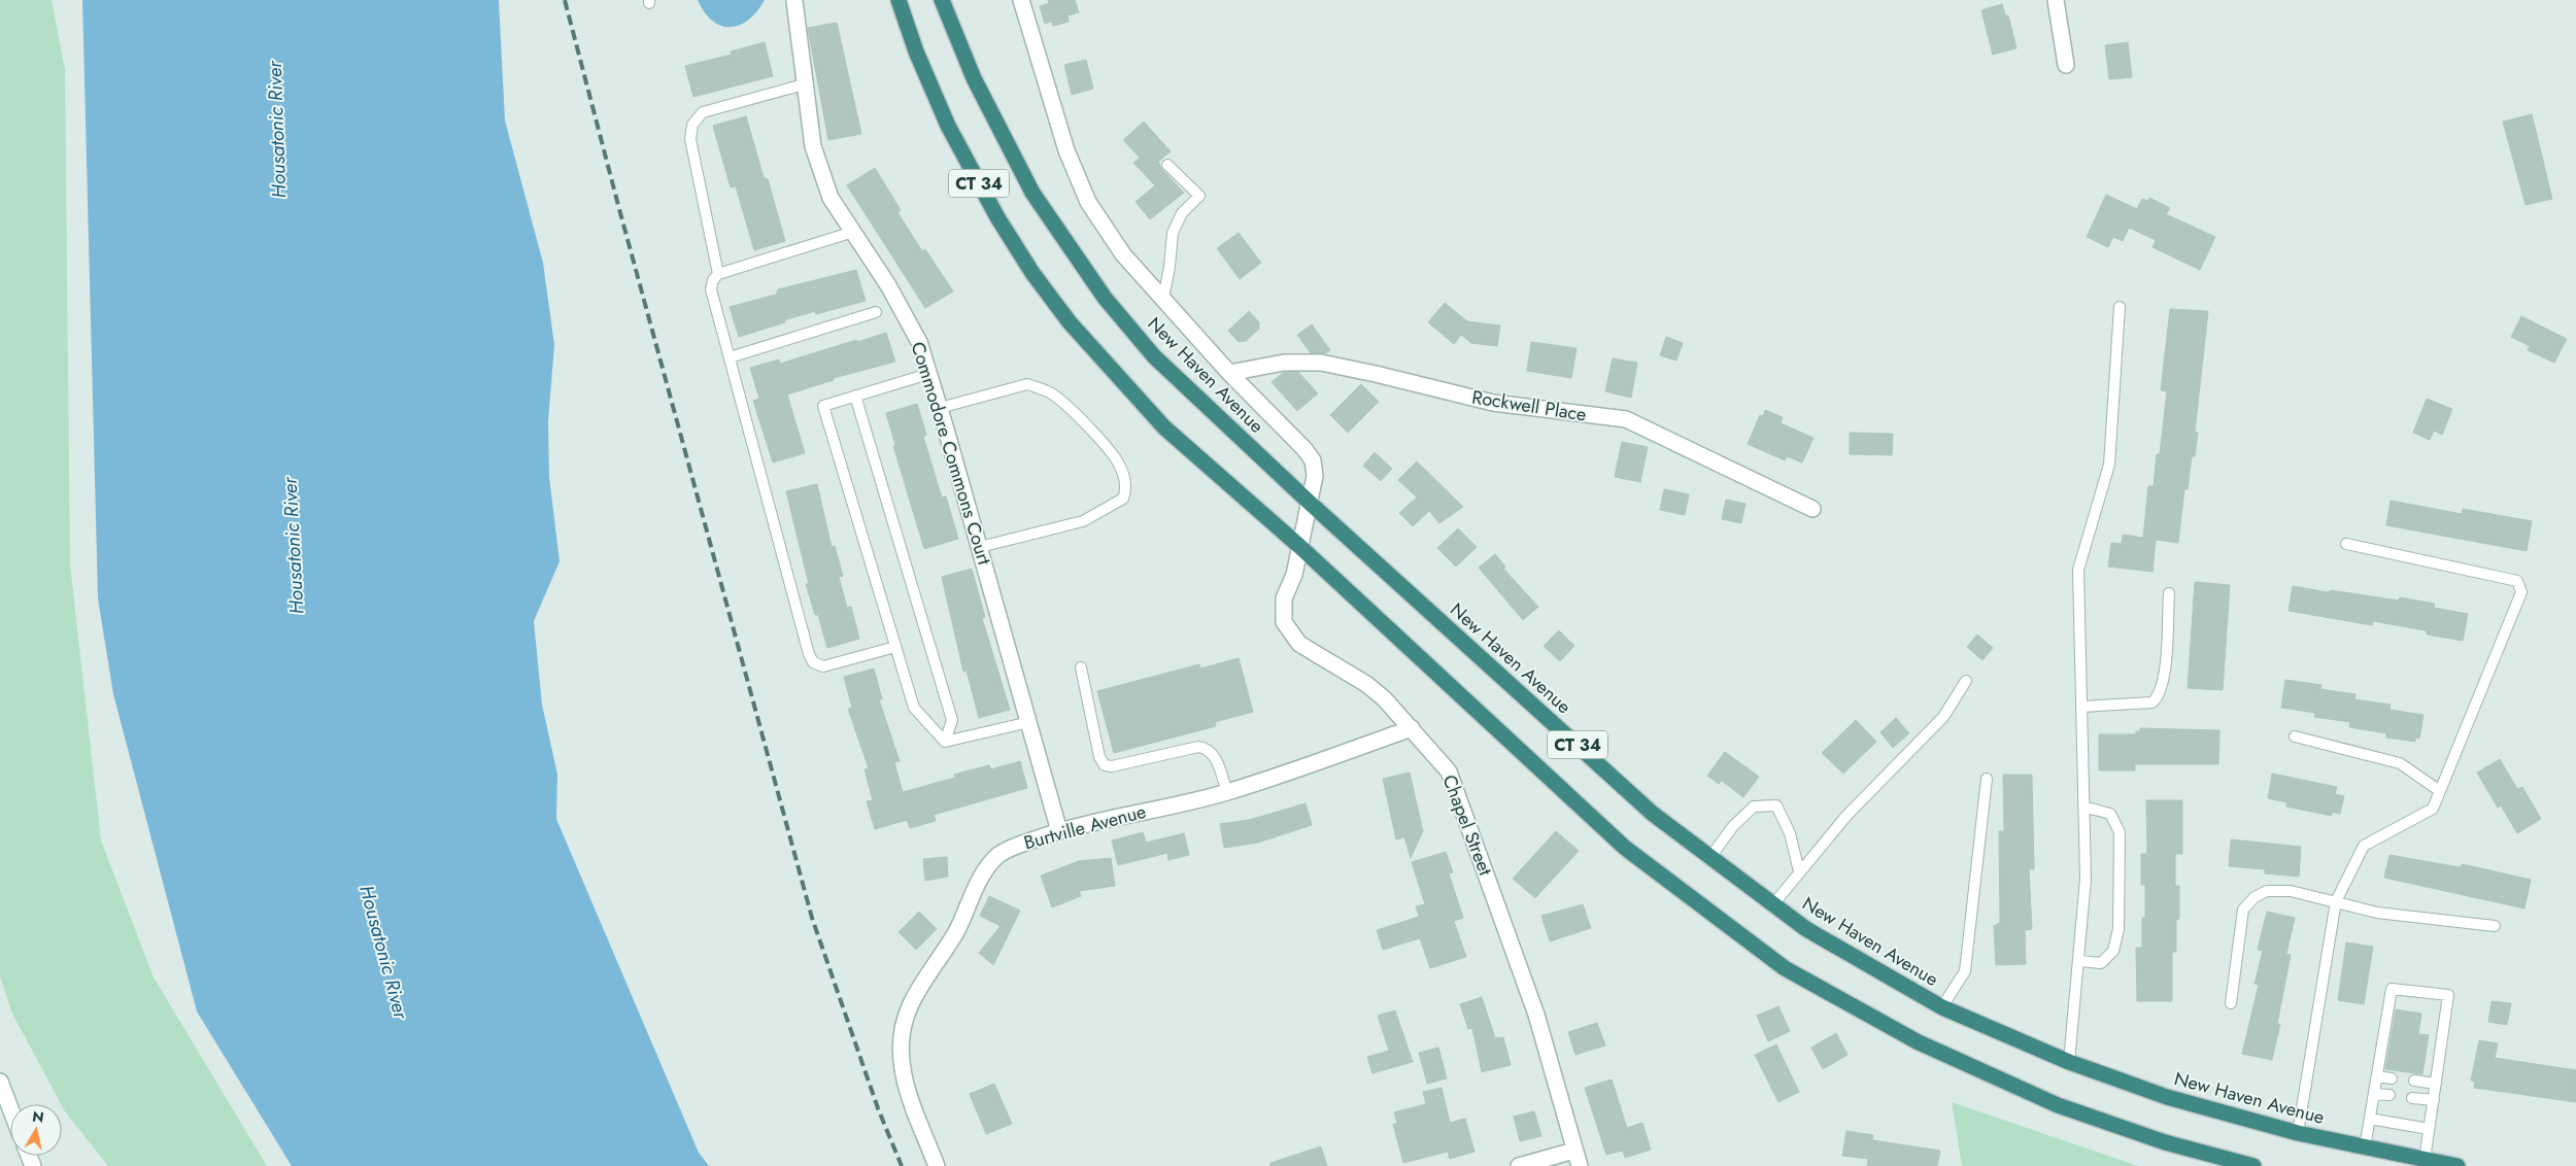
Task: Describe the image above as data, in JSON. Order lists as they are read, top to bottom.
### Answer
{
  "streets": {
    "highway": ["CT 34", "New Haven Avenue"],
    "street": [
      "Rockwell Place",
      "Commodore Commons Court",
      "Chapel Street",
      "Burtville Avenue"
    ]
  },
  "crossings": [
    ["CT 34", "Chapel Street"],
    ["New Haven Avenue", "Chapel Street"],
    ["Rockwell Place", "Chapel Street"],
    ["Commodore Commons Court", "Burtville Avenue"],
    ["Chapel Street", "Burtville Avenue"]
  ],
  "water": ["Housatonic River"],
  "north": "top"
}
